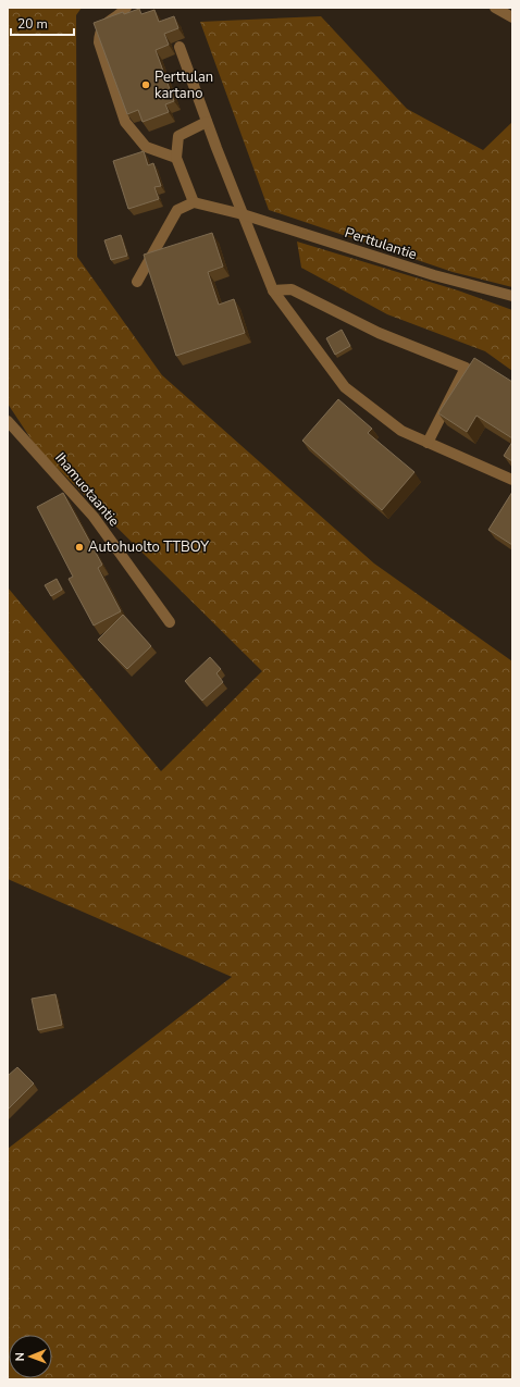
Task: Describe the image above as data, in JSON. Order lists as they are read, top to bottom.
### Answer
{
  "streets": {
    "street": ["Perttulantie", "Ihamuotaantie"]
  },
  "places": ["Perttulan kartano", "Autohuolto TTBOY"],
  "scale_bar": "20 m",
  "north": "left"
}
